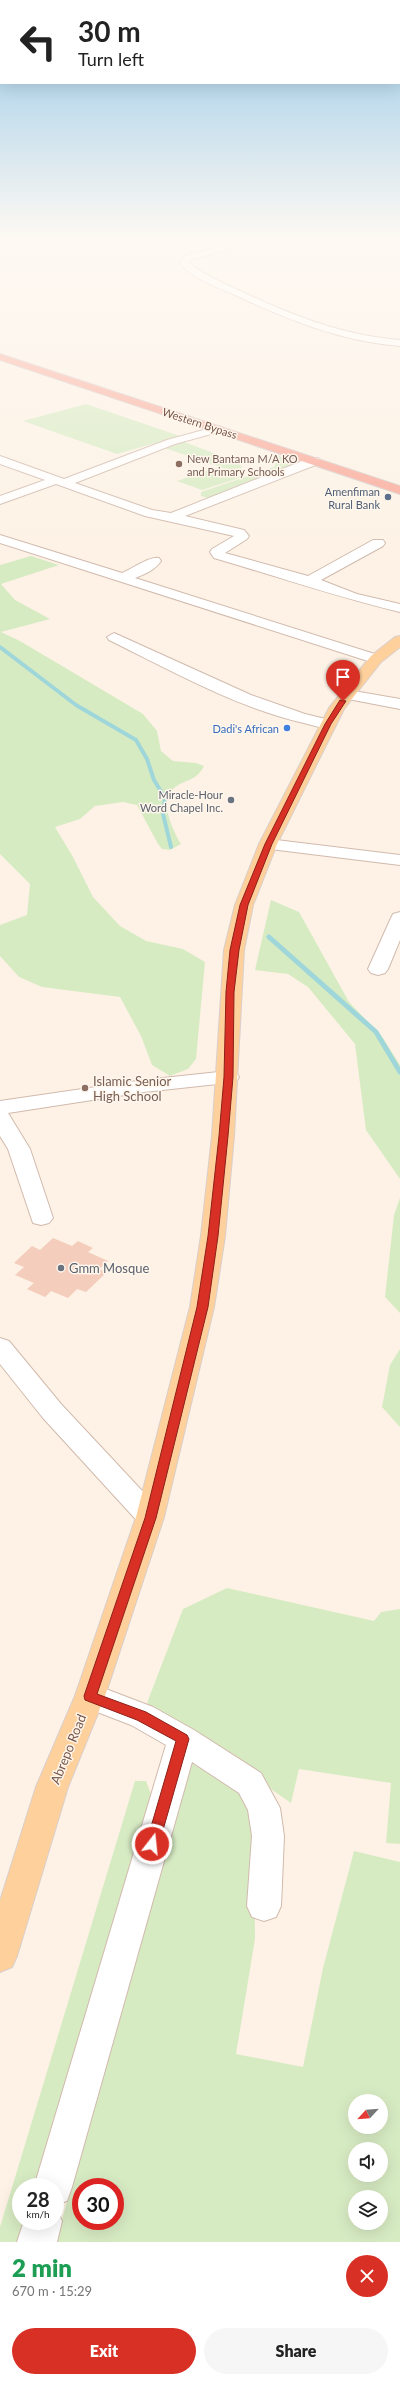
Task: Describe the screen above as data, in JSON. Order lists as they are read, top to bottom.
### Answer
{
  "streets": {
    "highway": ["Western Bypass"],
    "main road": ["Abrepo Road"]
  },
  "places": [
    "New Bantama M/A KO and Primary Schools",
    "Amenfiman Rural Bank",
    "Dadi's African",
    "Miracle-Hour Word Chapel Inc.",
    "Islamic Senior High School",
    "Gmm Mosque"
  ],
  "north": "bottom left",
  "page": {
    "turn": ["30 m", "Turn left"],
    "speed": "28 km/h",
    "limit": "30",
    "heading": ["2 min", "670 m · 15:29"],
    "buttons": ["Exit", "Share"]
  }
}
